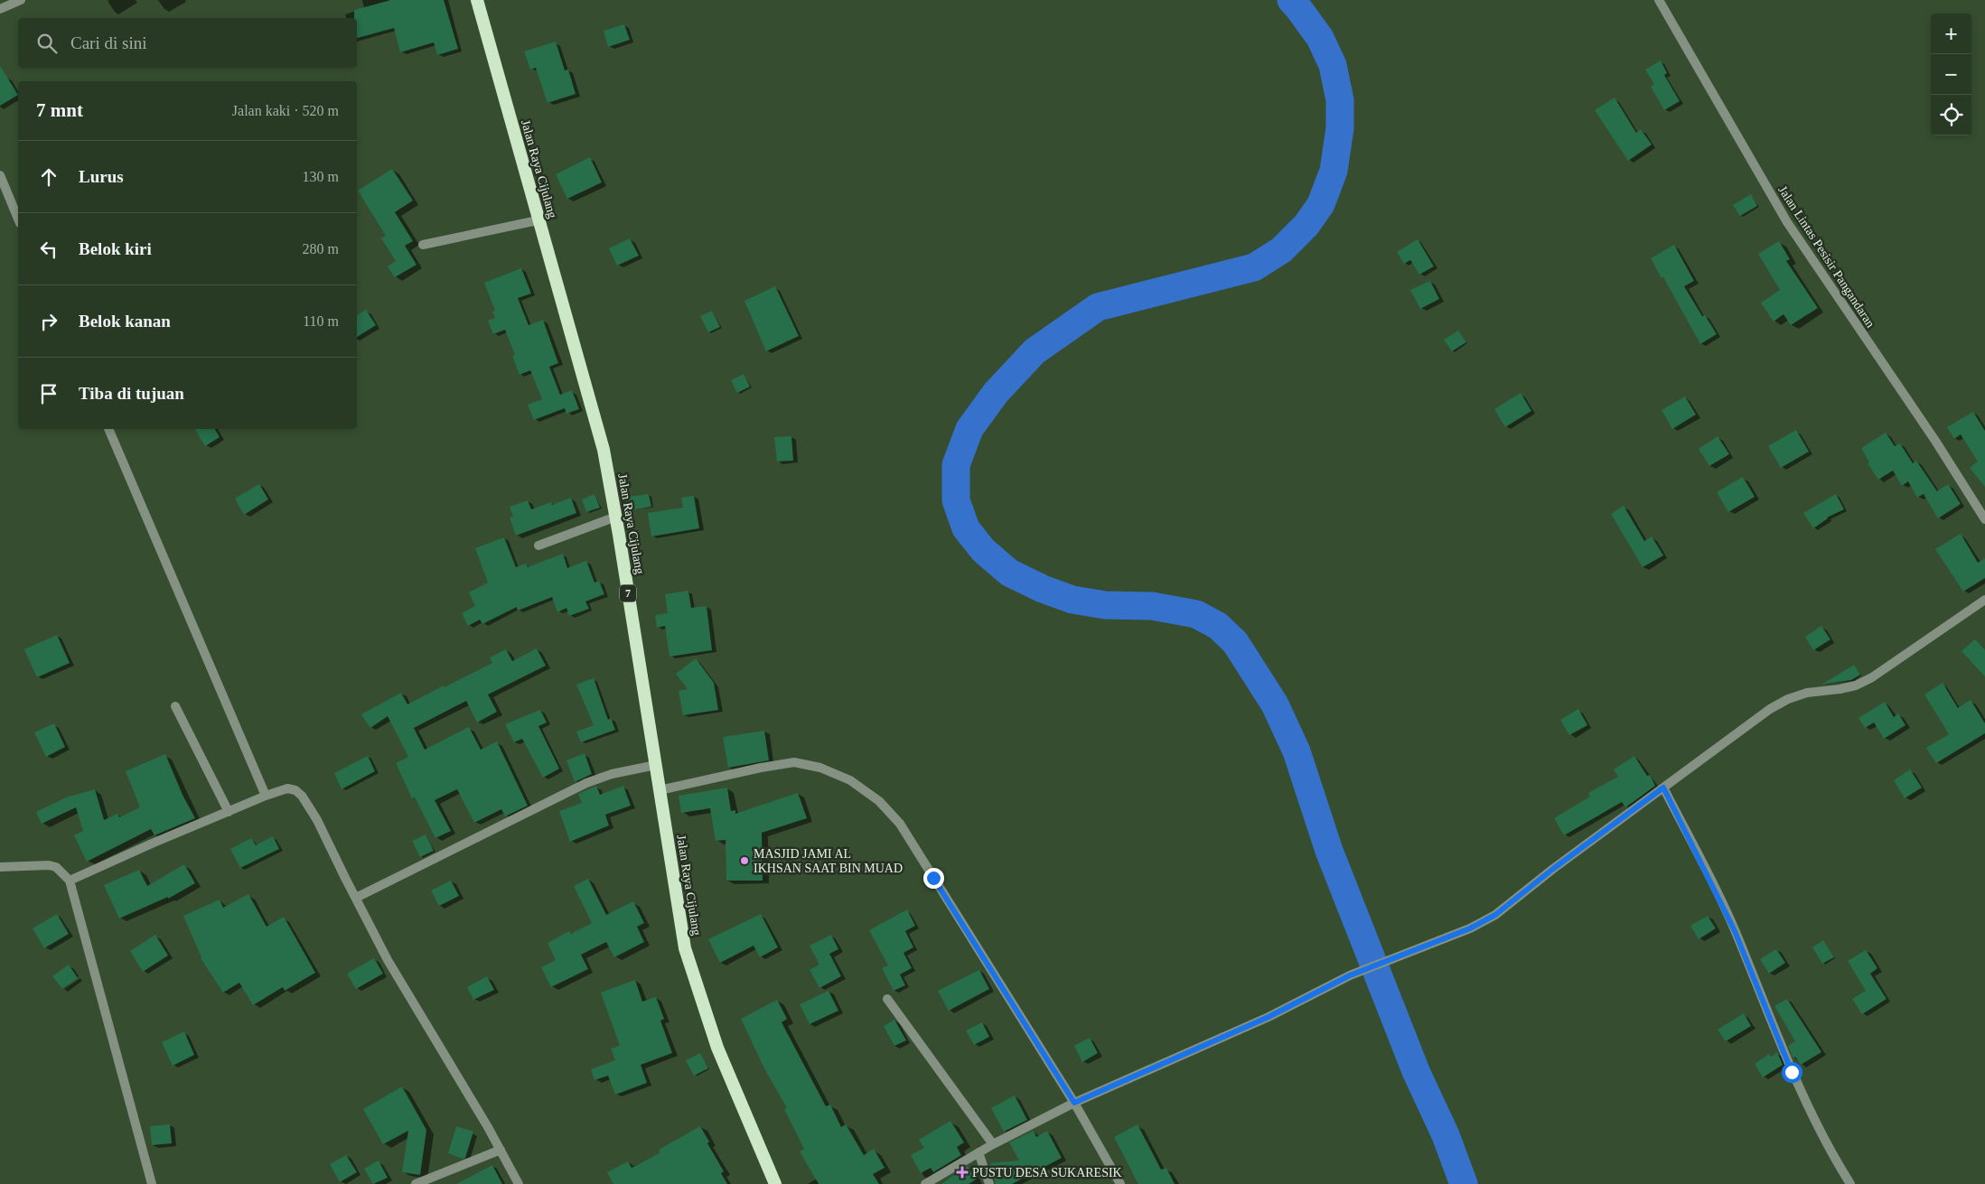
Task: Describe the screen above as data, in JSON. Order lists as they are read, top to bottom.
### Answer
{
  "streets": {
    "highway": ["Jalan Raya Cijulang", "7"],
    "street": ["Jalan Lintas Pesisir Pangandaran"]
  },
  "places": {
    "other": ["MASJID JAMI AL IKHSAN SAAT BIN MUAD"],
    "health": ["PUSTU DESA SUKARESIK"]
  },
  "page": {
    "map_buttons": ["+", "−"],
    "search": "Cari di sini",
    "heading": ["7 mnt", "Jalan kaki · 520 m"],
    "list": [
      ["Lurus", "130 m"],
      ["Belok kiri", "280 m"],
      ["Belok kanan", "110 m"],
      "Tiba di tujuan"
    ]
  }
}
